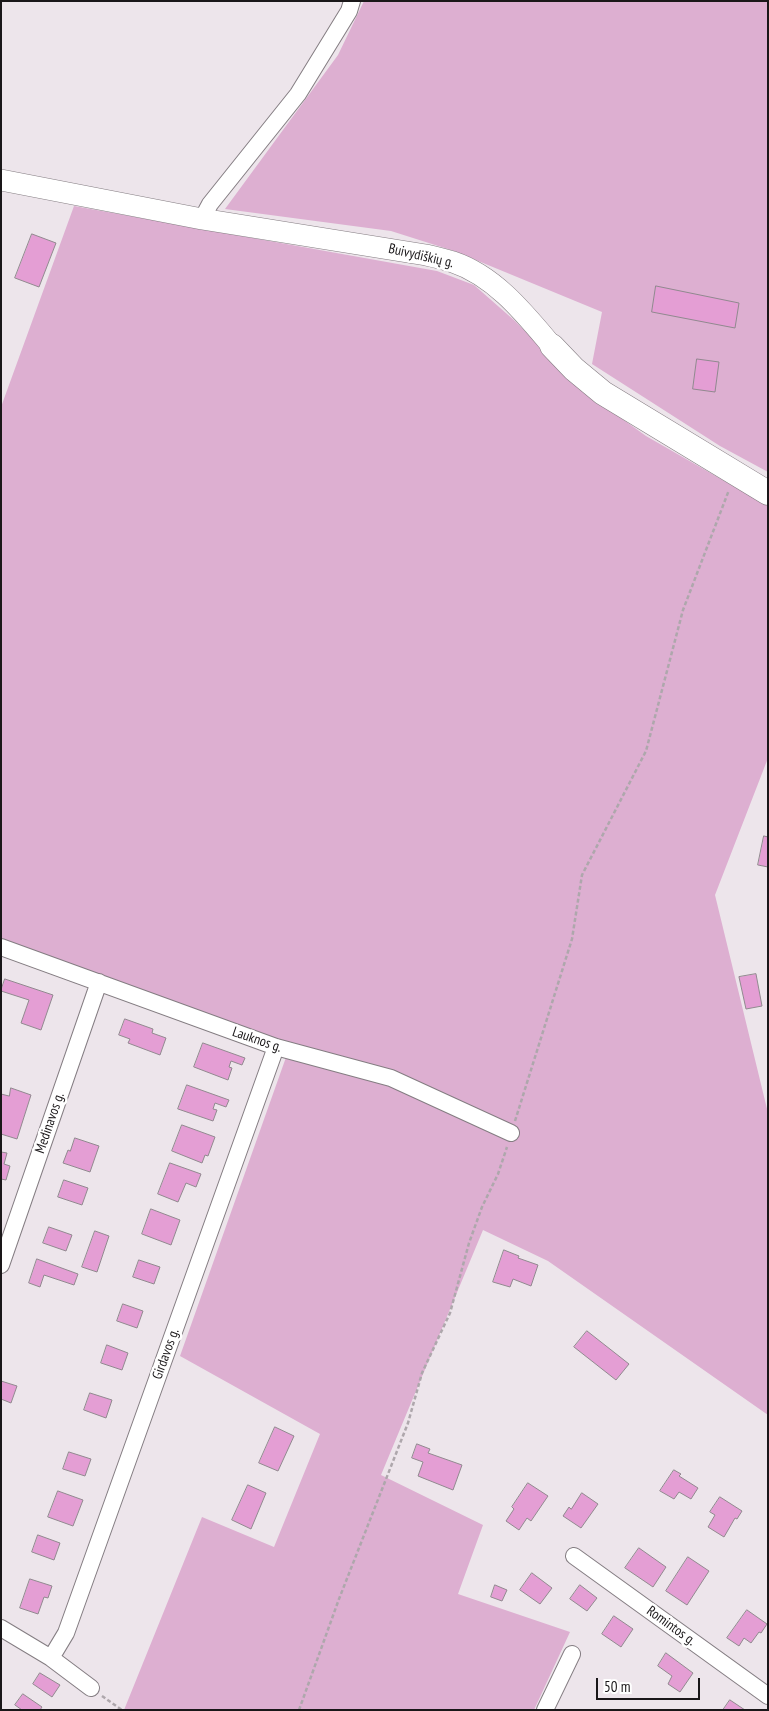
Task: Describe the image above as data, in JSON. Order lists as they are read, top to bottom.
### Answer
{
  "streets": {
    "main road": ["Buivydiškių g."],
    "street": [
      "Lauknos g.",
      "Medinavos g.",
      "Girdavos g.",
      "Romintos g."
    ]
  },
  "crossings": [
    ["Lauknos g.", "Medinavos g."],
    ["Lauknos g.", "Girdavos g."]
  ],
  "scale_bar": "50 m"
}
